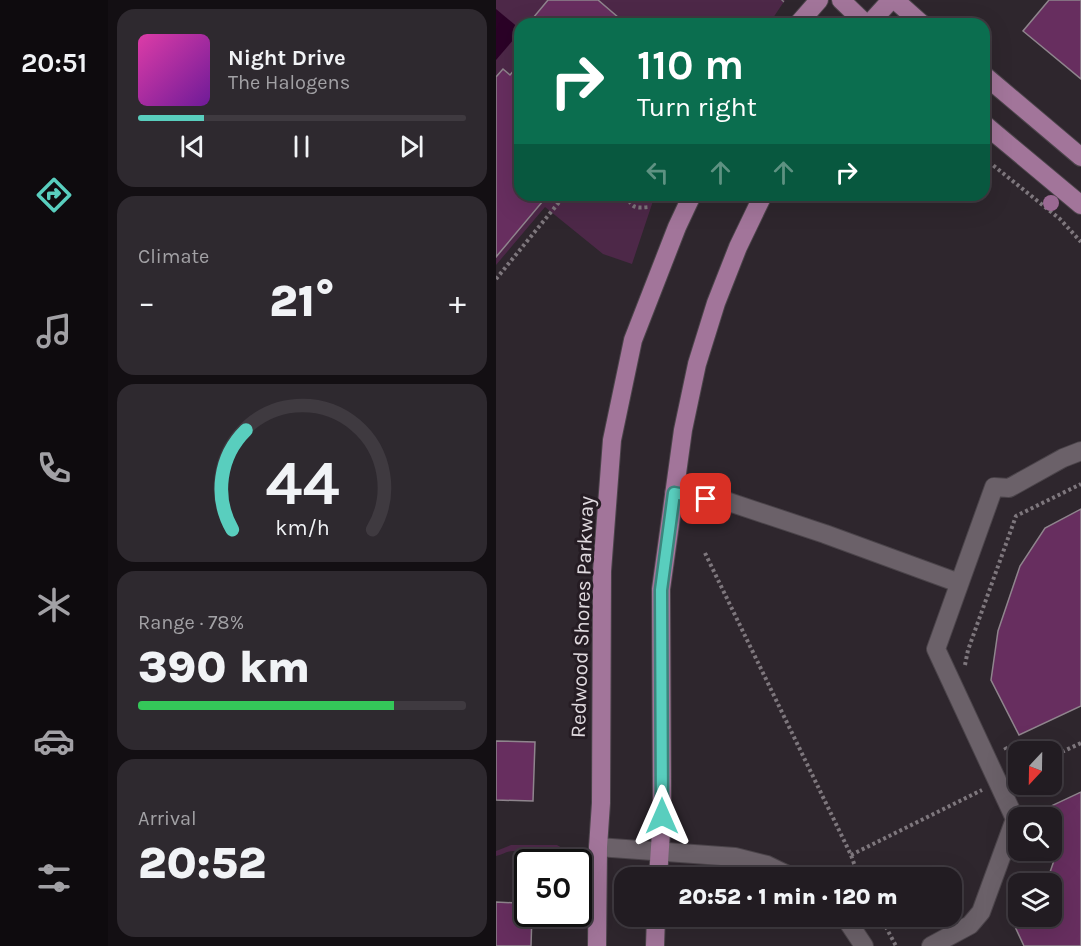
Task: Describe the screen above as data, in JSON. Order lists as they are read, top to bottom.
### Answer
{
  "streets": {
    "main road": ["Redwood Shores Parkway"]
  },
  "north": "bottom",
  "page": {
    "tabs": "20:51",
    "turn": ["110 m", "Turn right"],
    "song": ["Night Drive", "The Halogens"],
    "tile": [
      "Climate",
      ["Range · 78%", "390 km"],
      ["Arrival", "20:52"]
    ],
    "heat": ["−", "21°", "+"],
    "limit": "50",
    "trip": "20:52 · 1 min · 120 m",
    "gauge": ["44", "km/h"]
  }
}
